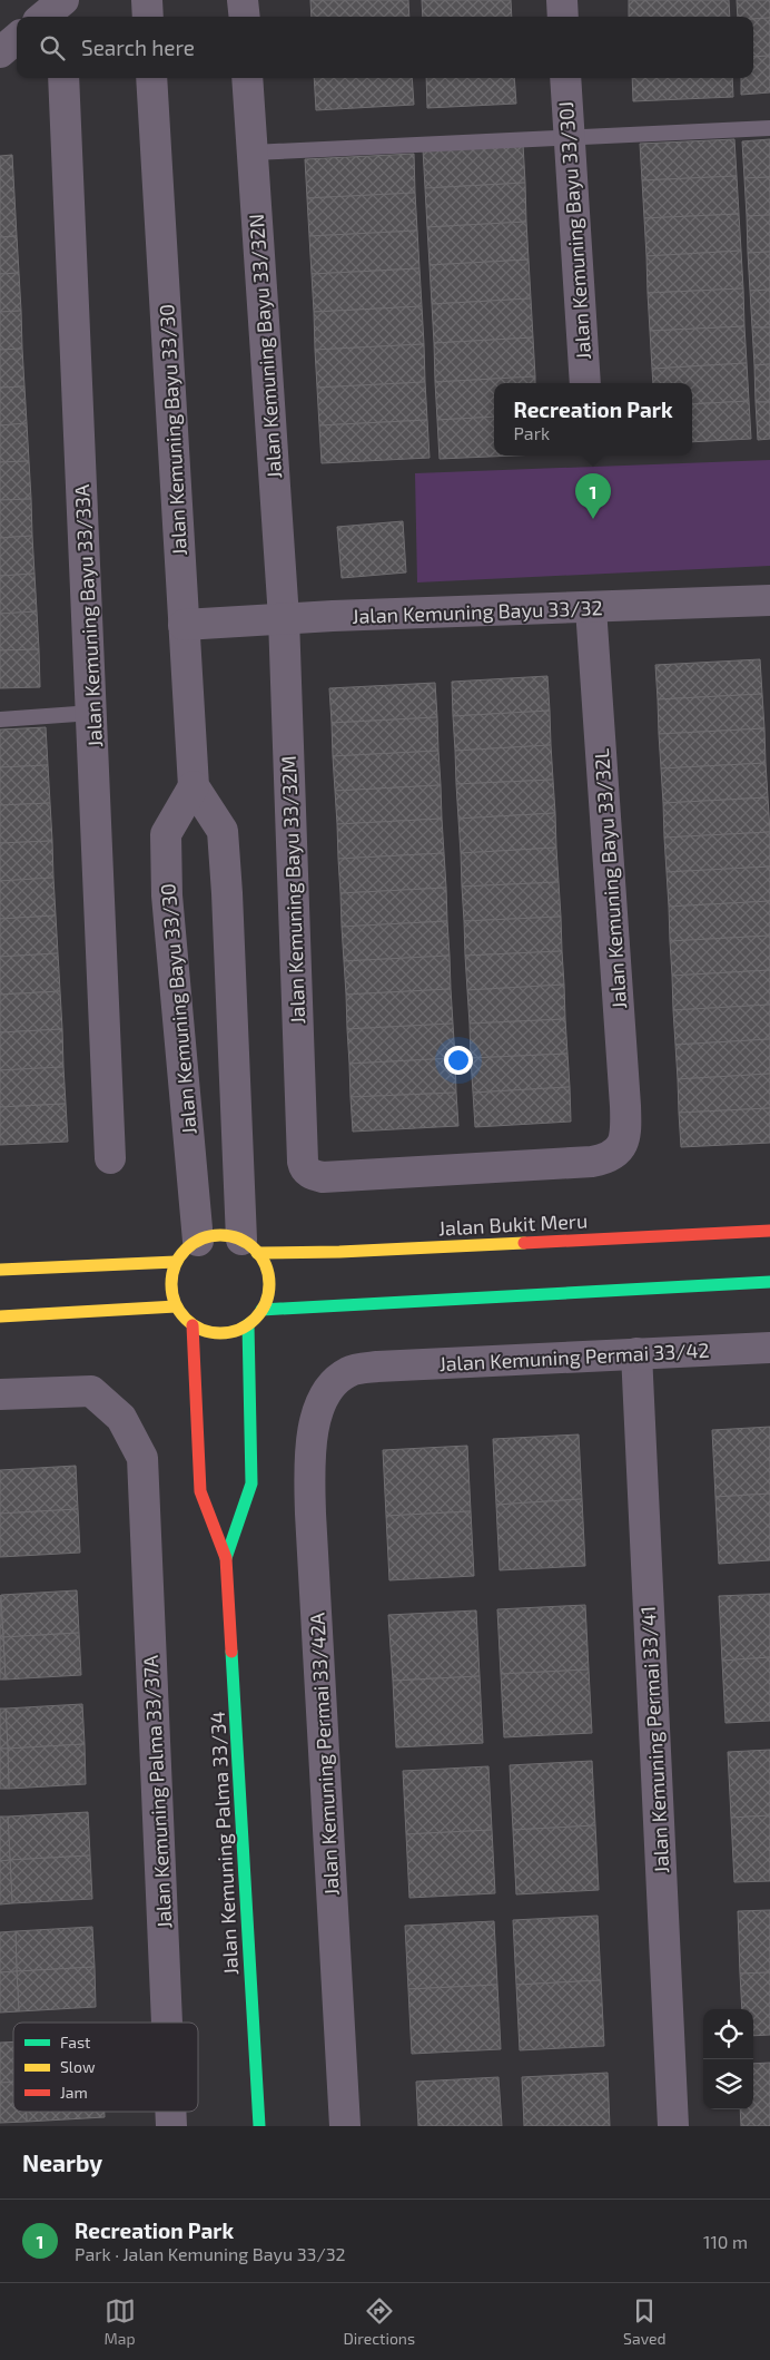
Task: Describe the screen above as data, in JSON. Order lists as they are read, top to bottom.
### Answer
{
  "streets": {
    "main road": ["Jalan Bukit Meru", "Jalan Kemuning Palma 33/34"],
    "street": [
      "Jalan Kemuning Bayu 33/30J",
      "Jalan Kemuning Bayu 33/32N",
      "Jalan Kemuning Bayu 33/30",
      "Jalan Kemuning Bayu 33/32",
      "Jalan Kemuning Bayu 33/33A",
      "Jalan Kemuning Bayu 33/32L",
      "Jalan Kemuning Bayu 33/32M",
      "Jalan Kemuning Permai 33/42",
      "Jalan Kemuning Permai 33/41",
      "Jalan Kemuning Permai 33/42A",
      "Jalan Kemuning Palma 33/37A"
    ]
  },
  "crossings": [
    ["Jalan Kemuning Bayu 33/32N", "Jalan Kemuning Bayu 33/32"],
    ["Jalan Kemuning Bayu 33/32N", "Jalan Kemuning Bayu 33/32M"],
    ["Jalan Kemuning Bayu 33/30", "Jalan Kemuning Bayu 33/32"],
    ["Jalan Kemuning Bayu 33/30", "Jalan Bukit Meru"],
    ["Jalan Kemuning Bayu 33/30", "Jalan Kemuning Palma 33/34"],
    ["Jalan Kemuning Bayu 33/32", "Jalan Kemuning Bayu 33/32L"],
    ["Jalan Kemuning Bayu 33/32", "Jalan Kemuning Bayu 33/32M"],
    ["Jalan Kemuning Bayu 33/32L", "Jalan Kemuning Bayu 33/32M"],
    ["Jalan Bukit Meru", "Jalan Kemuning Palma 33/34"],
    ["Jalan Kemuning Permai 33/42", "Jalan Kemuning Permai 33/41"],
    ["Jalan Kemuning Permai 33/42", "Jalan Kemuning Permai 33/42A"]
  ],
  "legend": ["Fast", "Slow", "Jam"],
  "page": {
    "search": "Search here",
    "popup": ["Recreation Park", "Park"],
    "pins": "1",
    "heading": "Nearby",
    "list": [
      {
        "mark": "1",
        "name": "Recreation Park",
        "note": "Park · Jalan Kemuning Bayu 33/32",
        "value": "110 m"
      }
    ],
    "nav": ["Map", "Directions", "Saved"]
  }
}
